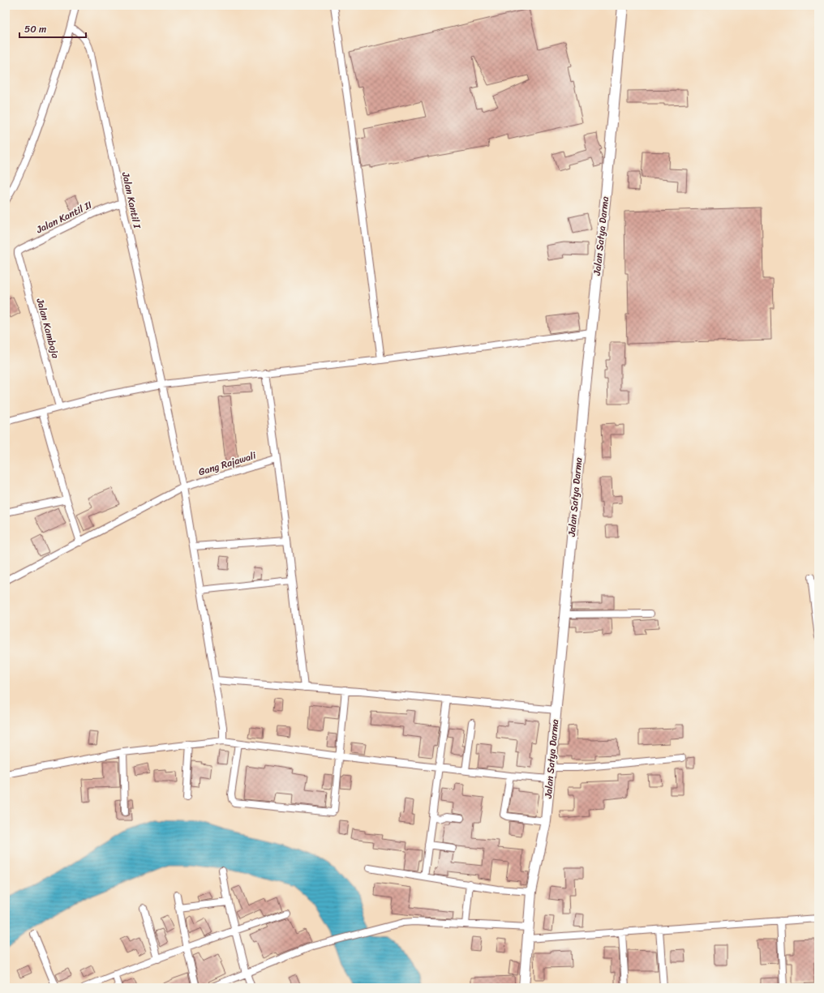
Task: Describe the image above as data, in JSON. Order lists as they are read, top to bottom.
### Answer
{
  "streets": {
    "main road": ["Jalan Satya Darma"],
    "street": [
      "Jalan Kantil I",
      "Jalan Kantil II",
      "Jalan Kamboja",
      "Gang Rajawali"
    ]
  },
  "crossings": [
    ["Jalan Kantil I", "Jalan Kantil II"],
    ["Jalan Kantil I", "Gang Rajawali"],
    ["Jalan Kantil II", "Jalan Kamboja"]
  ],
  "scale_bar": "50 m"
}
